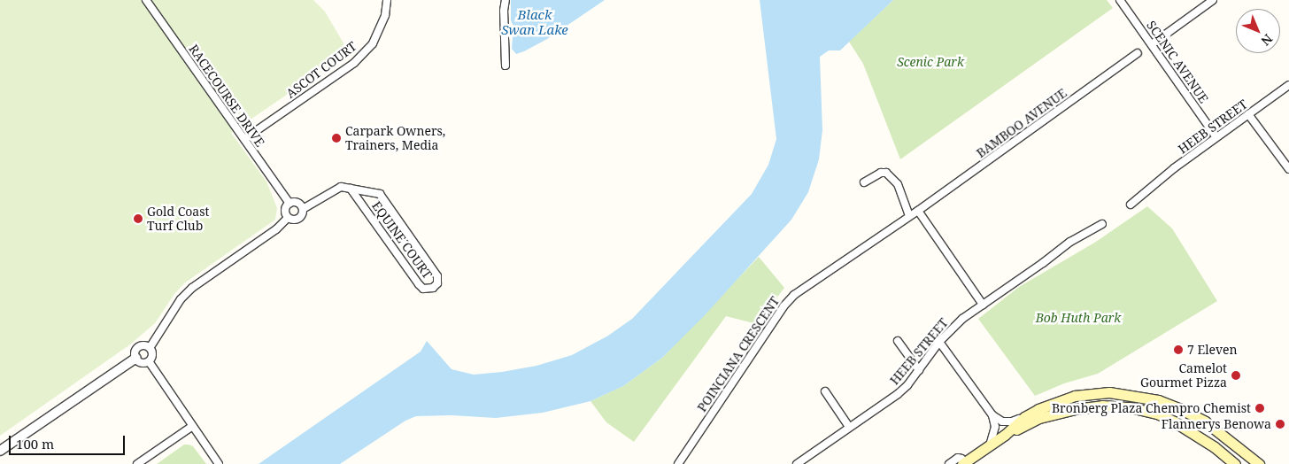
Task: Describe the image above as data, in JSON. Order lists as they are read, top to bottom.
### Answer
{
  "streets": {
    "street": [
      "SCENIC AVENUE",
      "ASCOT COURT",
      "RACECOURSE DRIVE",
      "BAMBOO AVENUE",
      "HEEB STREET",
      "EQUINE COURT",
      "POINCIANA CRESCENT"
    ]
  },
  "crossings": [
    ["SCENIC AVENUE", "HEEB STREET"],
    ["ASCOT COURT", "RACECOURSE DRIVE"],
    ["RACECOURSE DRIVE", "EQUINE COURT"],
    ["BAMBOO AVENUE", "POINCIANA CRESCENT"]
  ],
  "water": ["Black Swan Lake"],
  "parks": ["Scenic Park", "Bob Huth Park"],
  "places": [
    "Carpark Owners, Trainers, Media",
    "Gold Coast Turf Club",
    "7 Eleven",
    "Camelot Gourmet Pizza",
    "Bronberg Plaza Chempro Chemist",
    "Flannerys Benowa"
  ],
  "scale_bar": "100 m",
  "north": "bottom right"
}
